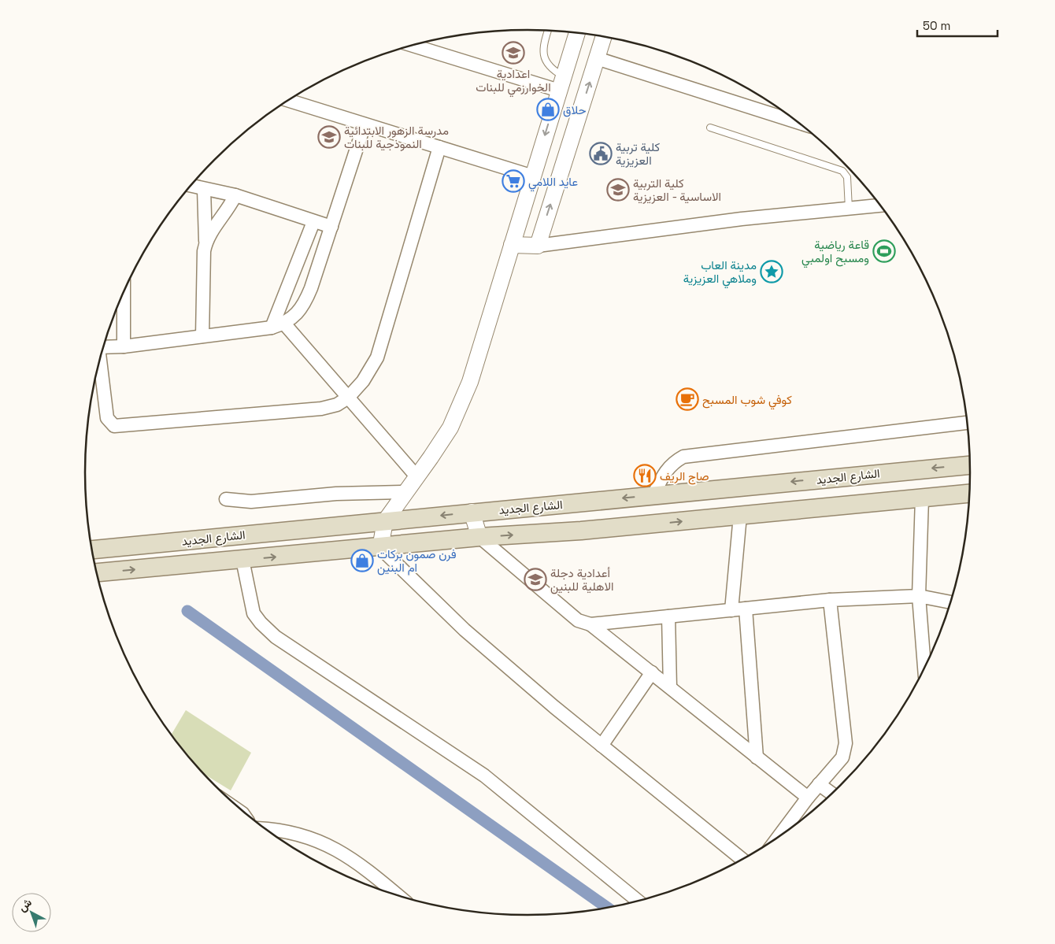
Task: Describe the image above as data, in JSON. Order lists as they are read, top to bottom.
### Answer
{
  "streets": {
    "main road": ["الشارع الجديد"]
  },
  "places": {
    "school or university": [
      "اعدادية الخوارزمي للبنات",
      "مدرسة الزهور الابتدائية النموذجية للبنات",
      "كلية التربية الاساسية - العزيزية",
      "أعدادية دجلة الاهلية للبنين"
    ],
    "shop": ["حلاق", "فرن صمون بركات ام البنين"],
    "public building": ["كلية تربية العزيزية"],
    "supermarket": ["عايد اللامي"],
    "sports": ["قاعة رياضية ومسبح اولمبي"],
    "place": ["مدينة العاب وملاهي العزيزية"],
    "cafe": ["كوفي شوب المسبح"],
    "restaurant": ["صاج الريف"]
  },
  "scale_bar": "50 m",
  "north": "top left"
}
